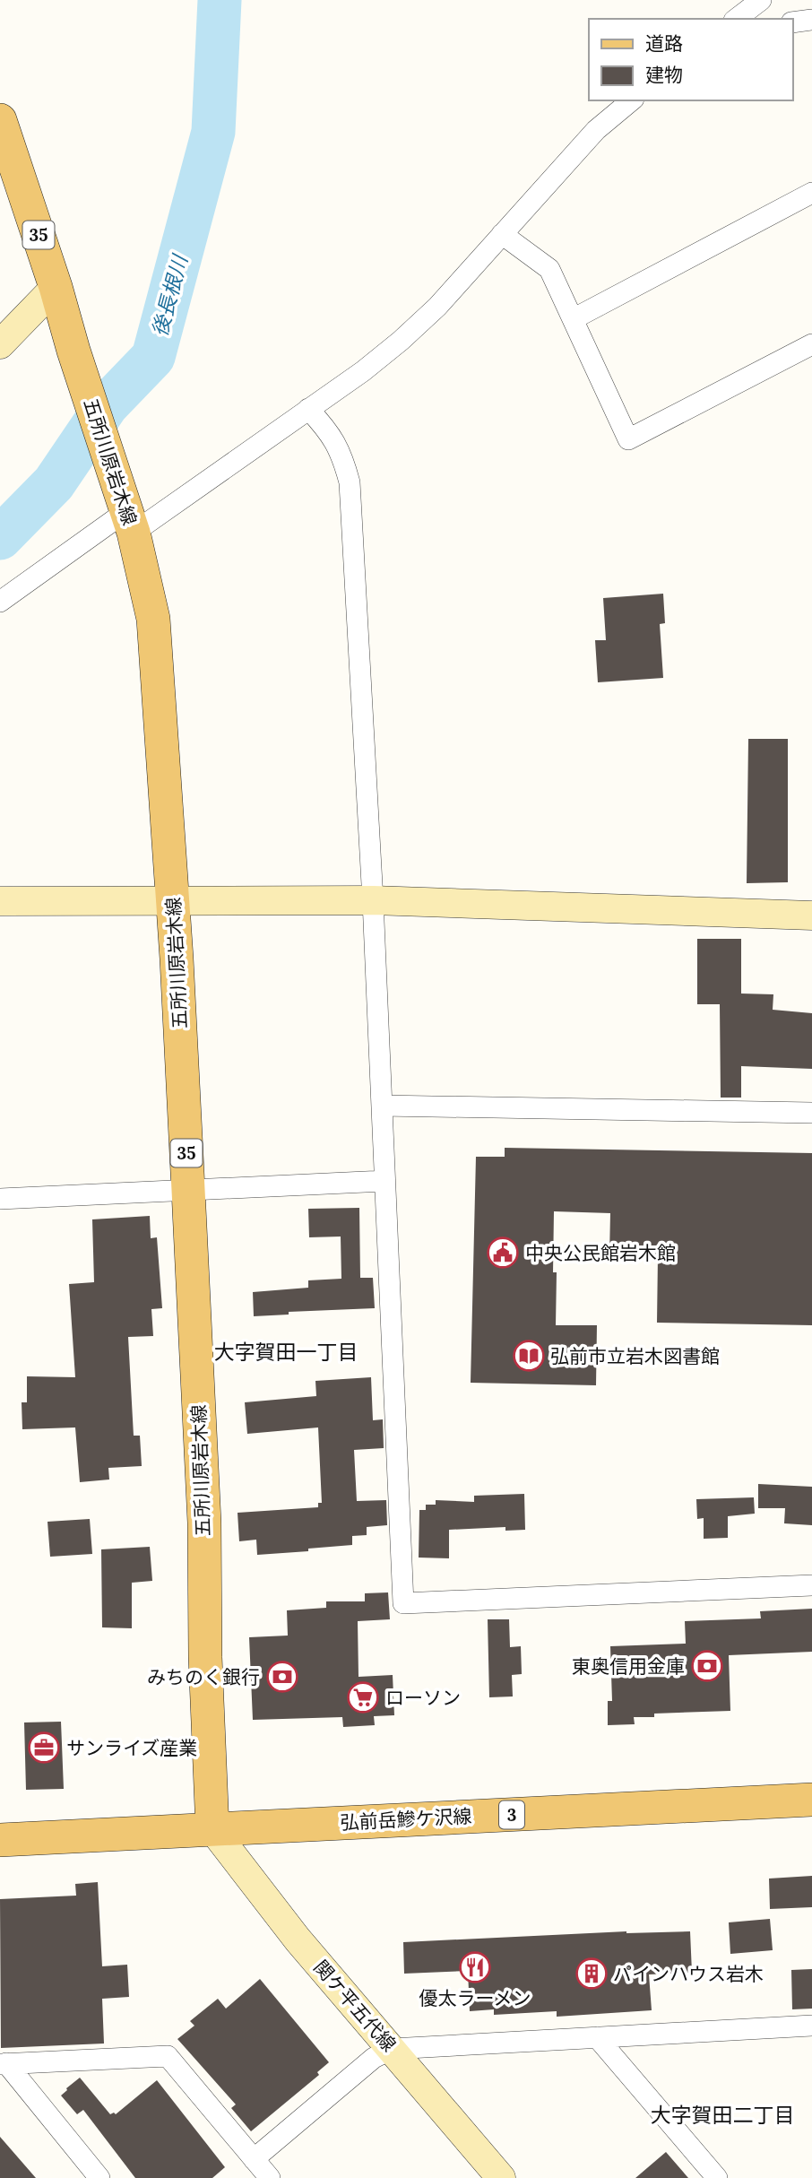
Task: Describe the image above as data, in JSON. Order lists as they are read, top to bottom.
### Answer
{
  "streets": {
    "main road": [
      "35",
      "五所川原岩木線",
      "3",
      "弘前岳鰺ケ沢線"
    ],
    "street": ["関ケ平五代線"]
  },
  "crossings": [
    ["五所川原岩木線", "弘前岳鰺ケ沢線"],
    ["五所川原岩木線", "関ケ平五代線"],
    ["弘前岳鰺ケ沢線", "関ケ平五代線"]
  ],
  "districts": ["大字賀田一丁目", "大字賀田二丁目"],
  "water": ["後長根川"],
  "places": {
    "public building": ["中央公民館岩木館"],
    "library": ["弘前市立岩木図書館"],
    "bank": ["東奥信用金庫", "みちのく銀行"],
    "supermarket": ["ローソン"],
    "office": ["サンライズ産業"],
    "restaurant": ["優太ラーメン"],
    "building": ["パインハウス岩木"]
  },
  "legend": ["道路", "建物"]
}
